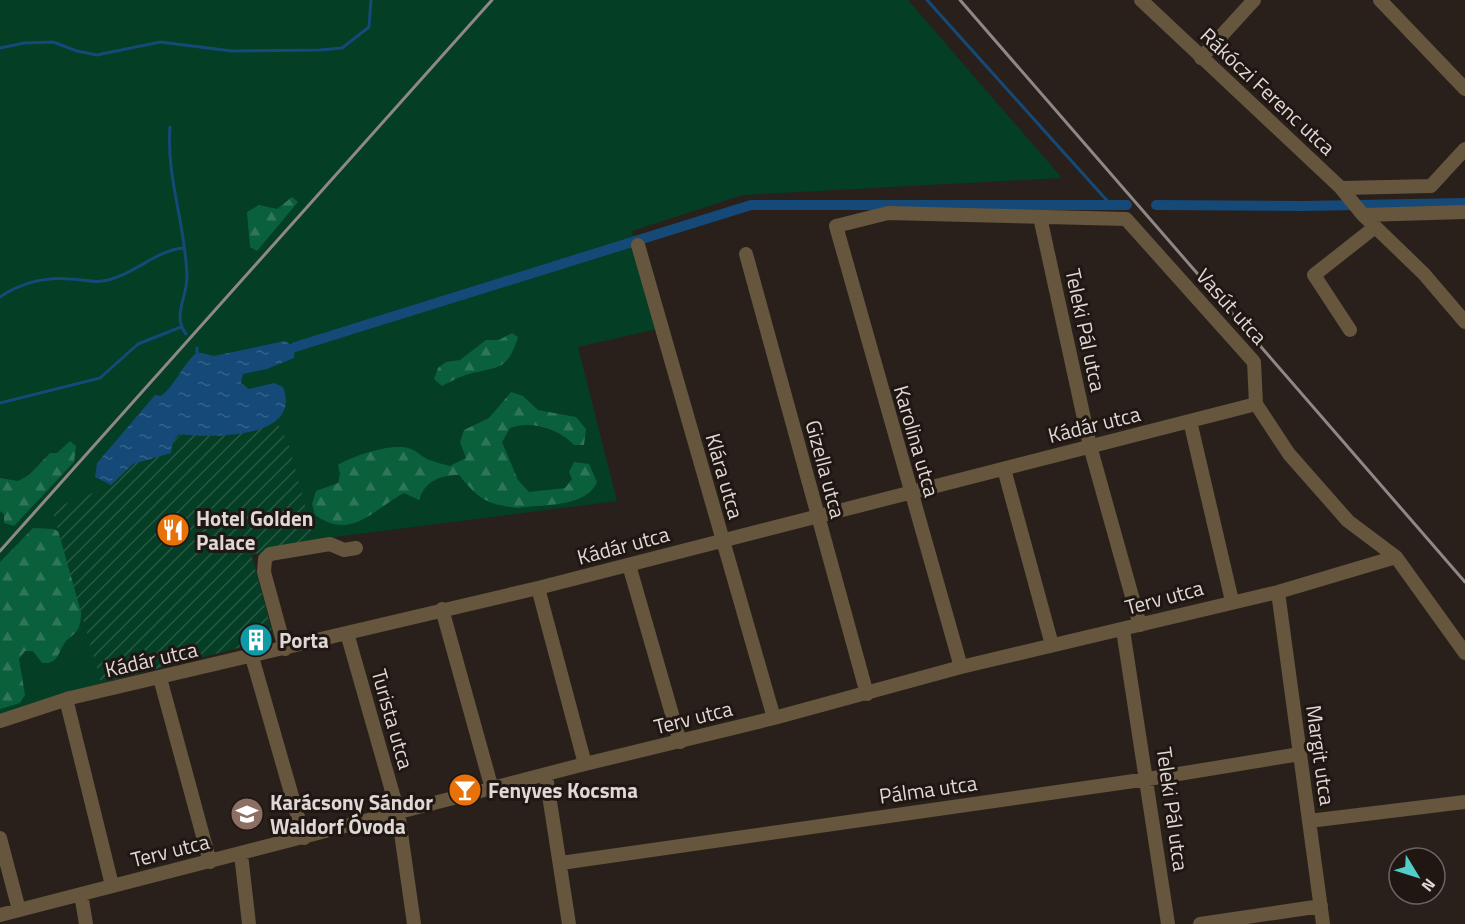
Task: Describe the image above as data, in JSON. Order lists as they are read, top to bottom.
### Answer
{
  "streets": {
    "street": [
      "Rákóczi Ferenc utca",
      "Vasút utca",
      "Teleki Pál utca",
      "Kádár utca",
      "Karolina utca",
      "Gizella utca",
      "Klára utca",
      "Terv utca",
      "Turista utca",
      "Margit utca",
      "Pálma utca"
    ]
  },
  "crossings": [
    ["Vasút utca", "Teleki Pál utca"],
    ["Vasút utca", "Kádár utca"],
    ["Vasút utca", "Karolina utca"],
    ["Teleki Pál utca", "Kádár utca"],
    ["Teleki Pál utca", "Terv utca"],
    ["Teleki Pál utca", "Pálma utca"],
    ["Kádár utca", "Karolina utca"],
    ["Kádár utca", "Gizella utca"],
    ["Kádár utca", "Klára utca"],
    ["Kádár utca", "Turista utca"],
    ["Karolina utca", "Terv utca"],
    ["Gizella utca", "Terv utca"],
    ["Klára utca", "Terv utca"],
    ["Terv utca", "Turista utca"],
    ["Terv utca", "Margit utca"],
    ["Margit utca", "Pálma utca"]
  ],
  "places": {
    "restaurant": ["Hotel Golden Palace"],
    "building": ["Porta"],
    "bar": ["Fenyves Kocsma"],
    "school or university": ["Karácsony Sándor Waldorf Óvoda"]
  },
  "north": "bottom right"
}
